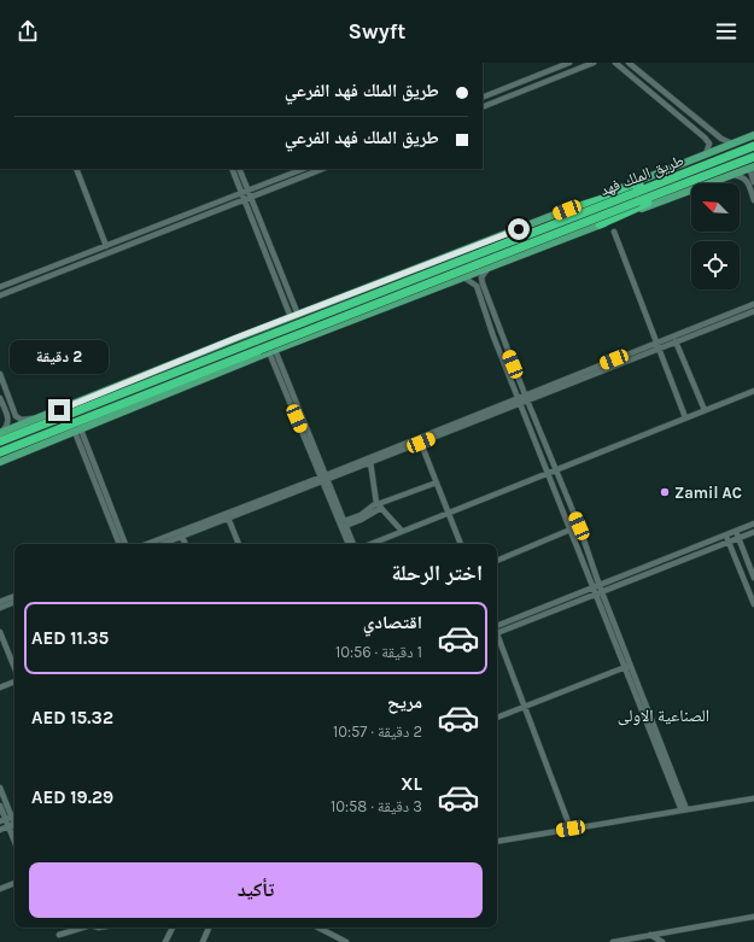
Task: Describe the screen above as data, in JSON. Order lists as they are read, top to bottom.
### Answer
{
  "streets": {
    "highway": ["طريق الملك فهد"]
  },
  "districts": ["الصناعية الاولى"],
  "places": ["Zamil AC"],
  "north": "top left",
  "page": {
    "header": "Swyft",
    "banner": ["طريق الملك فهد الفرعي", "طريق الملك فهد الفرعي"],
    "bubble": "2 دقيقة",
    "heading": "اختر الرحلة",
    "list": [
      {
        "name": "اقتصادي",
        "note": "1 دقيقة · 10:56",
        "value": "AED 11.35"
      },
      {
        "name": "مريح",
        "note": "2 دقيقة · 10:57",
        "value": "AED 15.32"
      },
      {
        "name": "XL",
        "note": "3 دقيقة · 10:58",
        "value": "AED 19.29"
      }
    ],
    "buttons": "تأكيد"
  }
}
